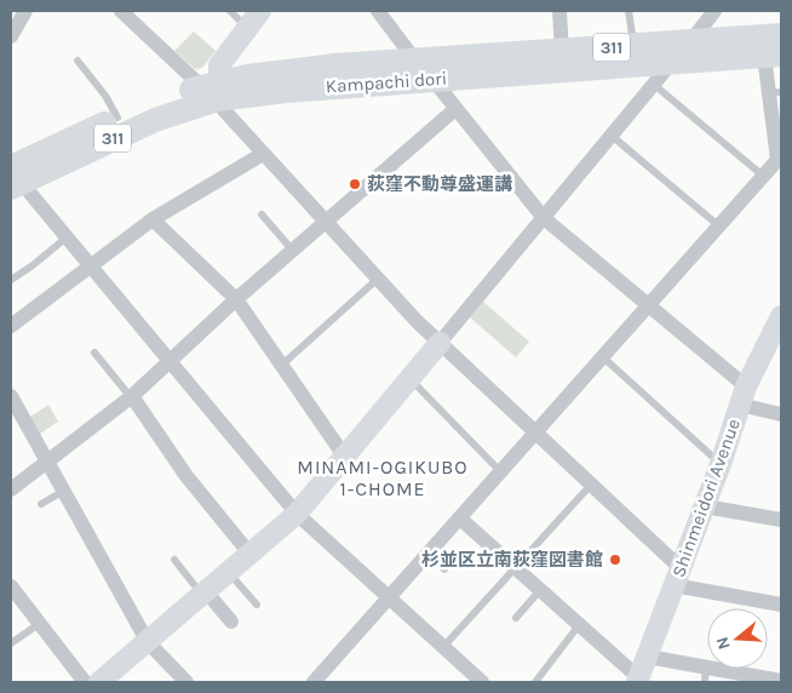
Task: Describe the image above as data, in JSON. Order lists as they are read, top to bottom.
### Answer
{
  "streets": {
    "main road": ["311", "Kampachi dori"],
    "street": ["Shinmeidori Avenue"]
  },
  "districts": ["MINAMI-OGIKUBO 1-CHOME"],
  "places": ["荻窪不動尊盛運講", "杉並区立南荻窪図書館"],
  "north": "left"
}
